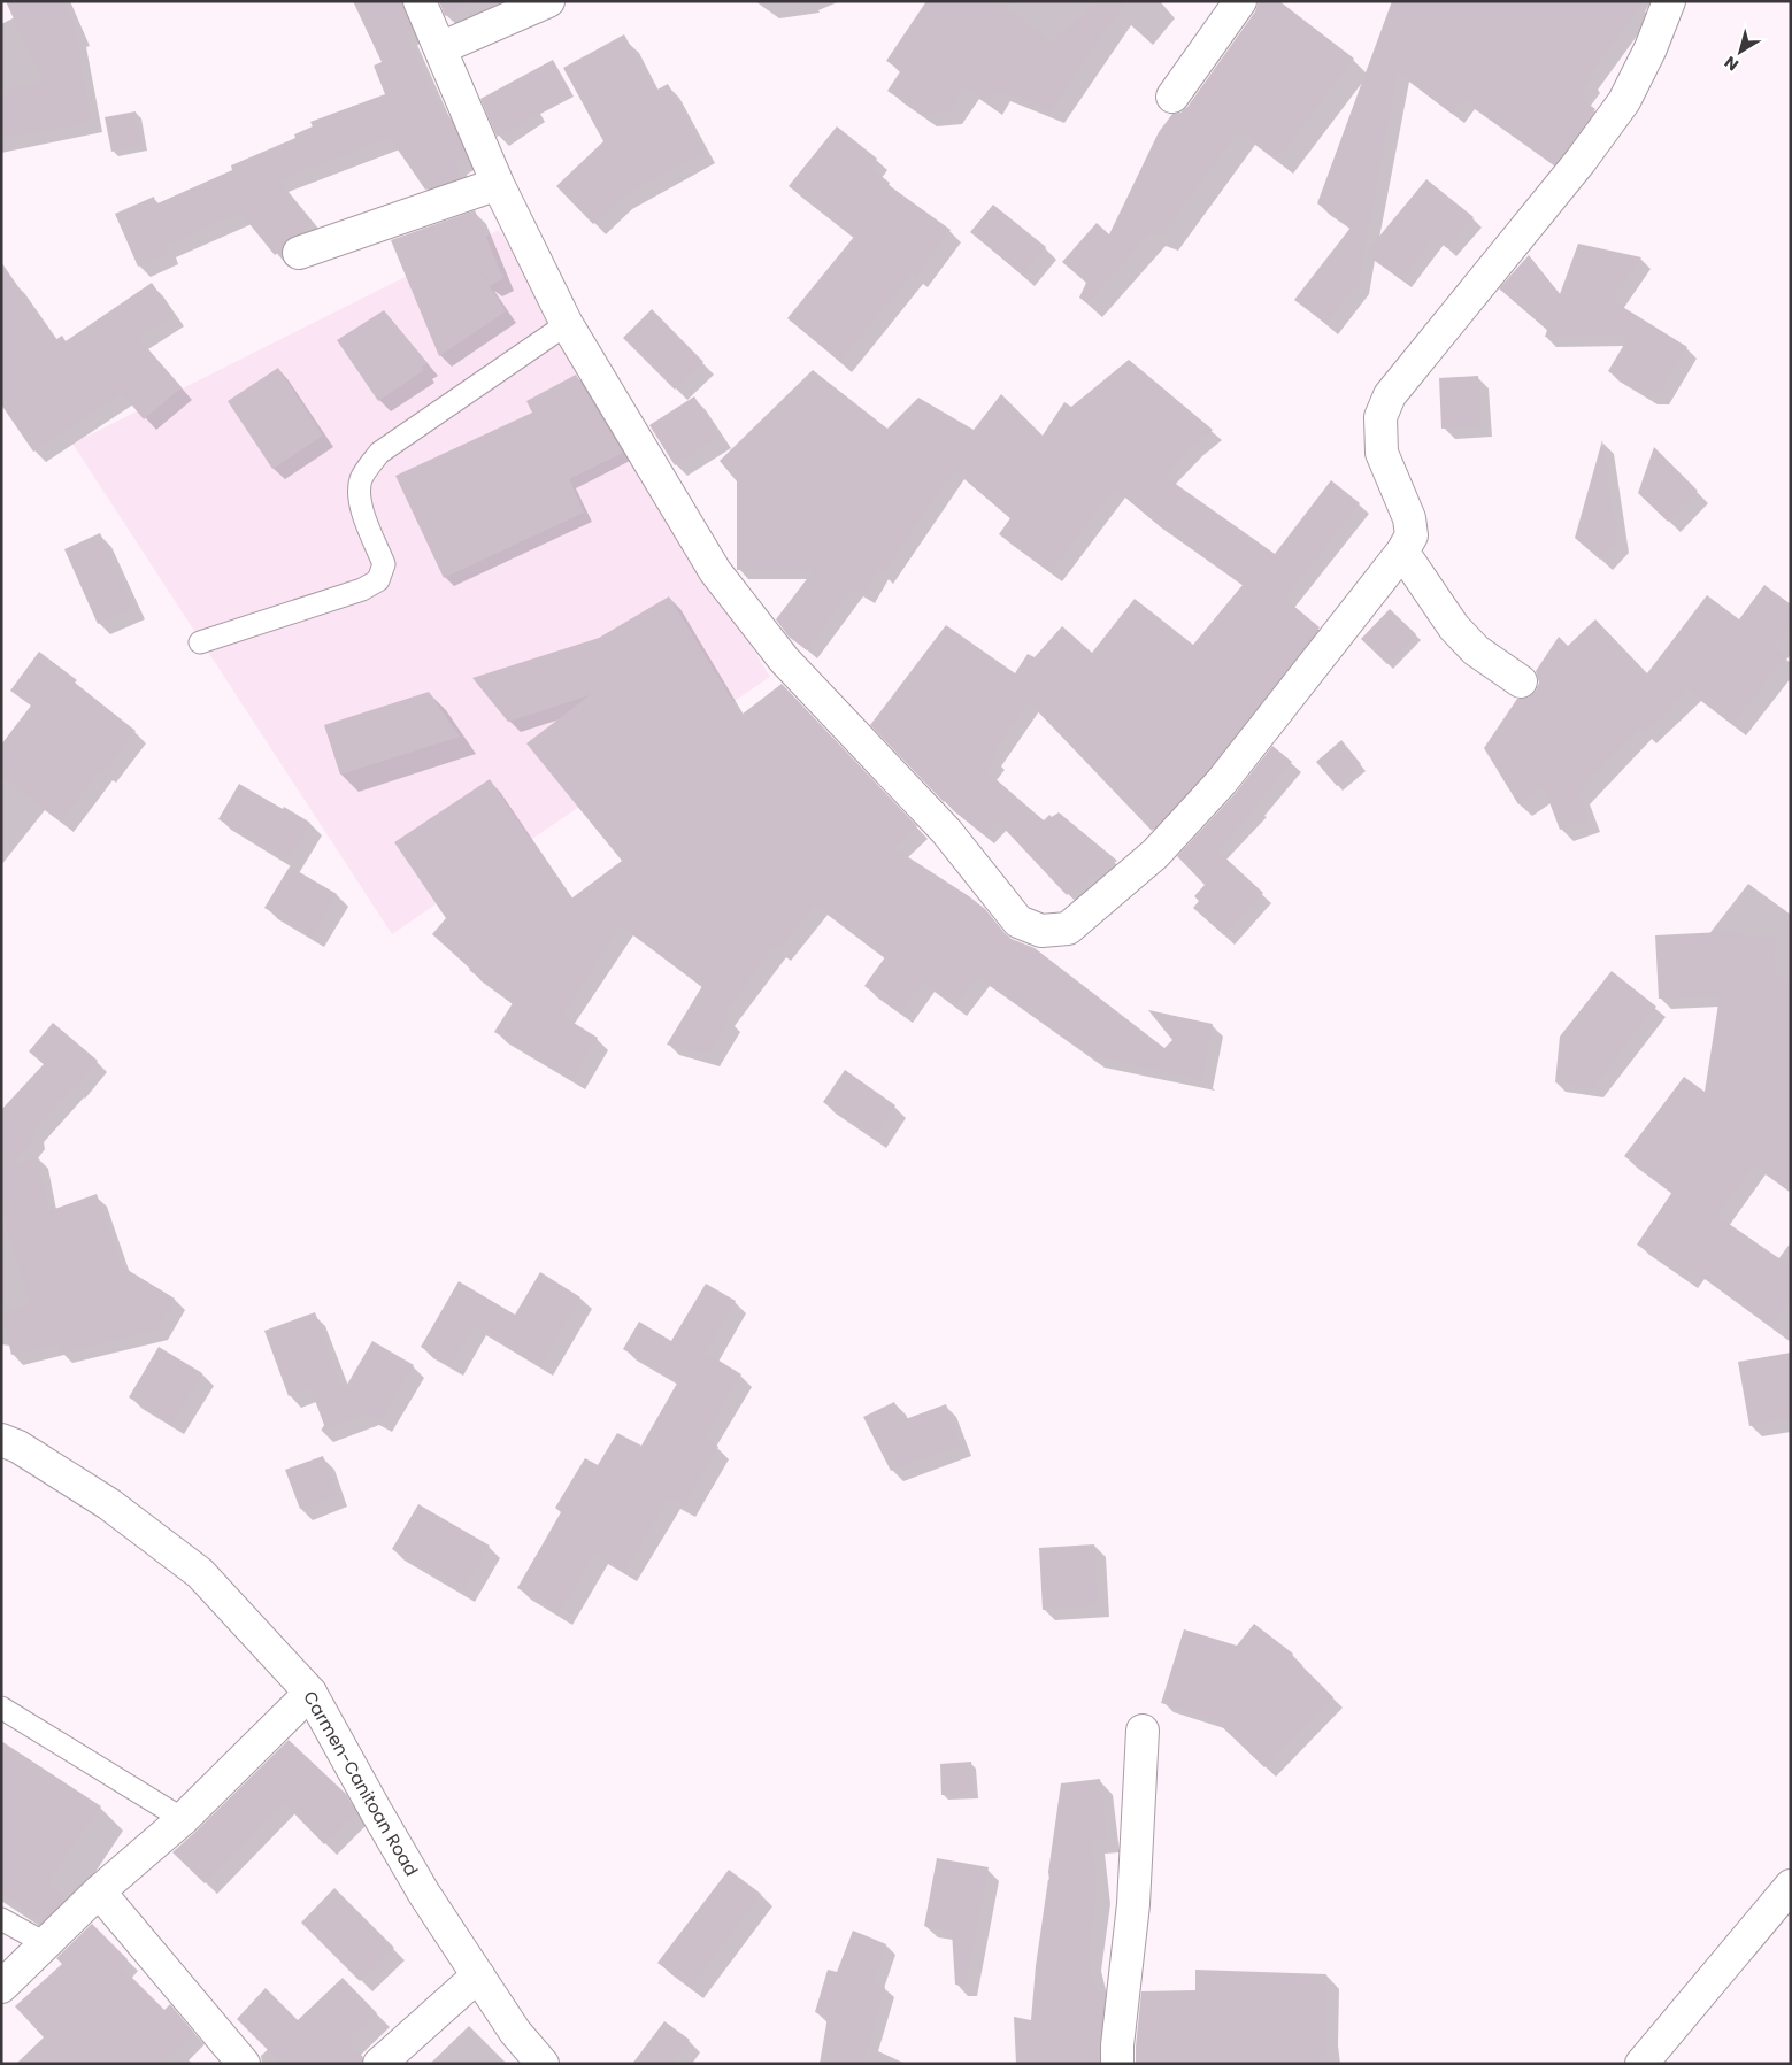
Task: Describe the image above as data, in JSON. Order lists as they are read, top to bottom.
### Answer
{
  "streets": {
    "street": ["Carmen-Canitoan Road"]
  },
  "north": "bottom left"
}
